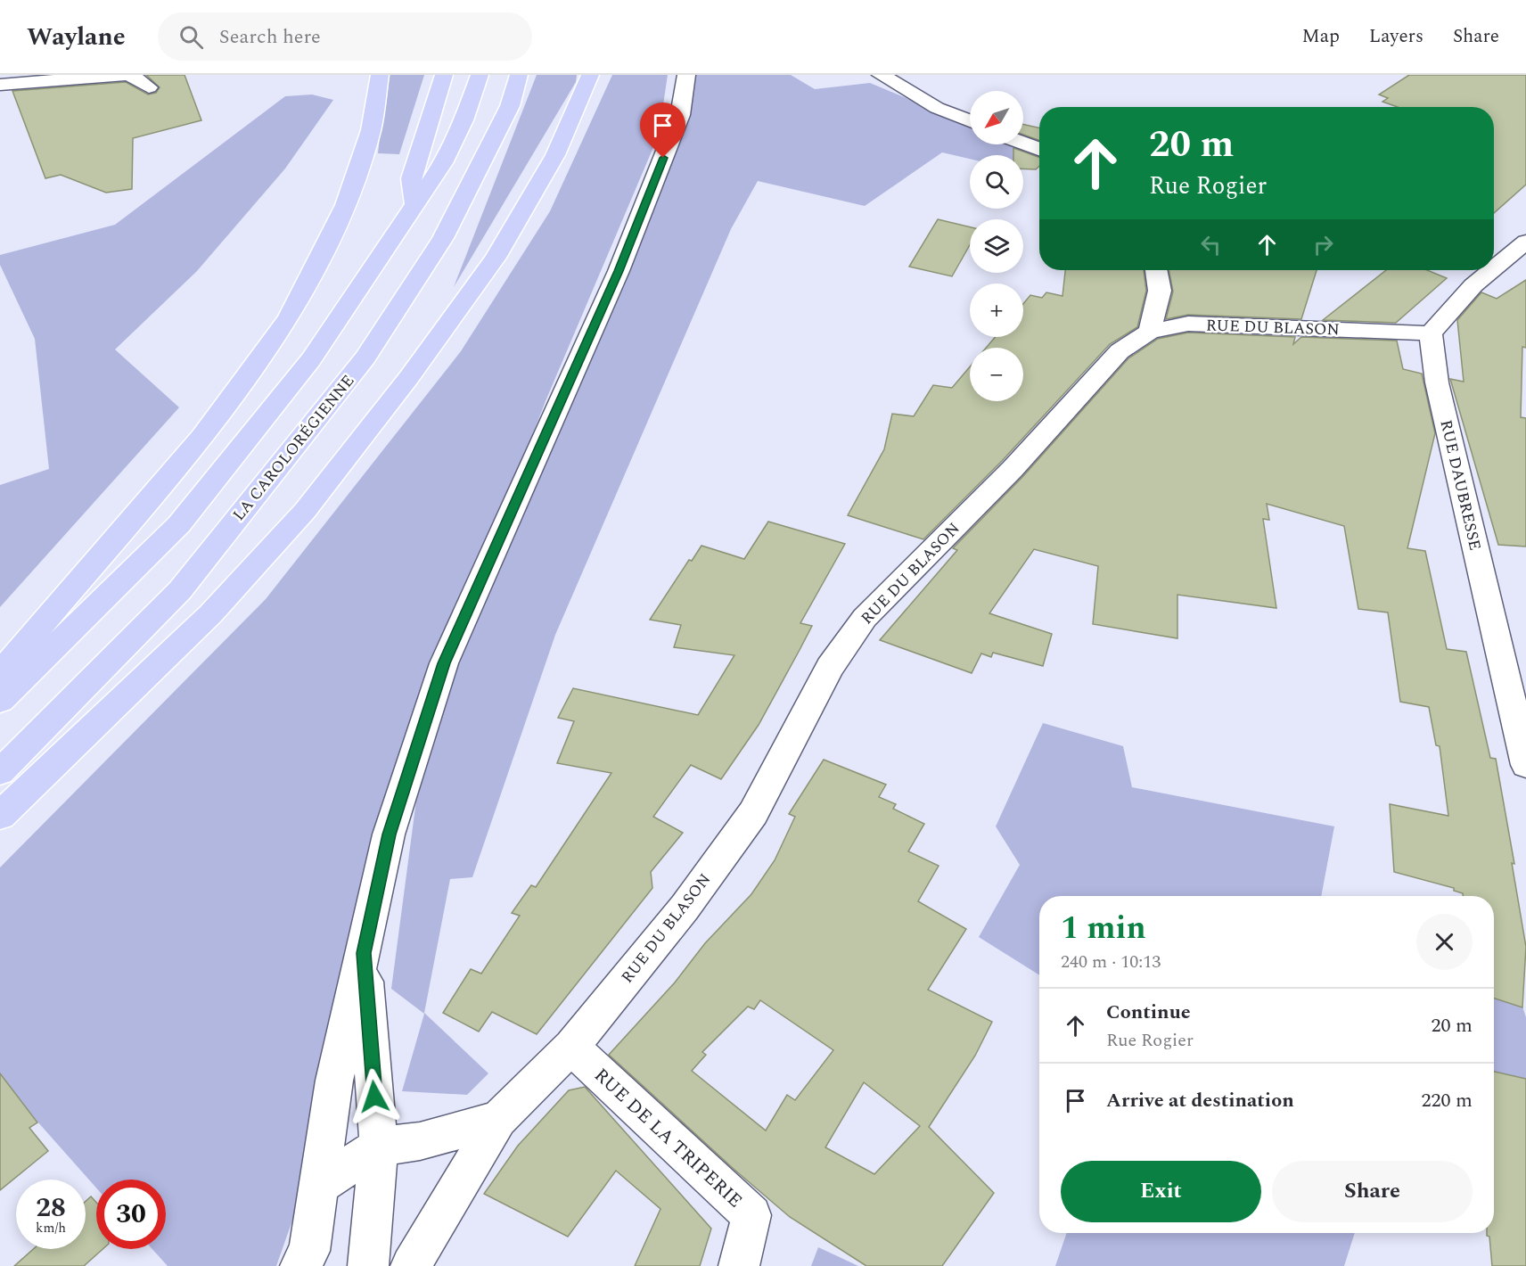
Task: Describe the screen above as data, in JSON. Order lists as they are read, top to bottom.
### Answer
{
  "streets": {
    "highway": ["LA CAROLORÉGIENNE"],
    "street": ["RUE DU BLASON", "RUE DAUBRESSE", "RUE DE LA TRIPERIE"]
  },
  "crossings": [
    ["RUE DU BLASON", "RUE DAUBRESSE"],
    ["RUE DU BLASON", "RUE DE LA TRIPERIE"]
  ],
  "north": "bottom left",
  "page": {
    "header": "Waylane",
    "search": "Search here",
    "nav": ["Map", "Layers", "Share"],
    "map_buttons": ["+", "−"],
    "turn": ["20 m", "Rue Rogier"],
    "heading": ["1 min", "240 m · 10:13"],
    "list": [
      {
        "name": "Continue",
        "note": "Rue Rogier",
        "value": "20 m"
      },
      {
        "name": "Arrive at destination",
        "value": "220 m"
      }
    ],
    "buttons": ["Exit", "Share"],
    "speed": "28 km/h",
    "limit": "30"
  }
}
